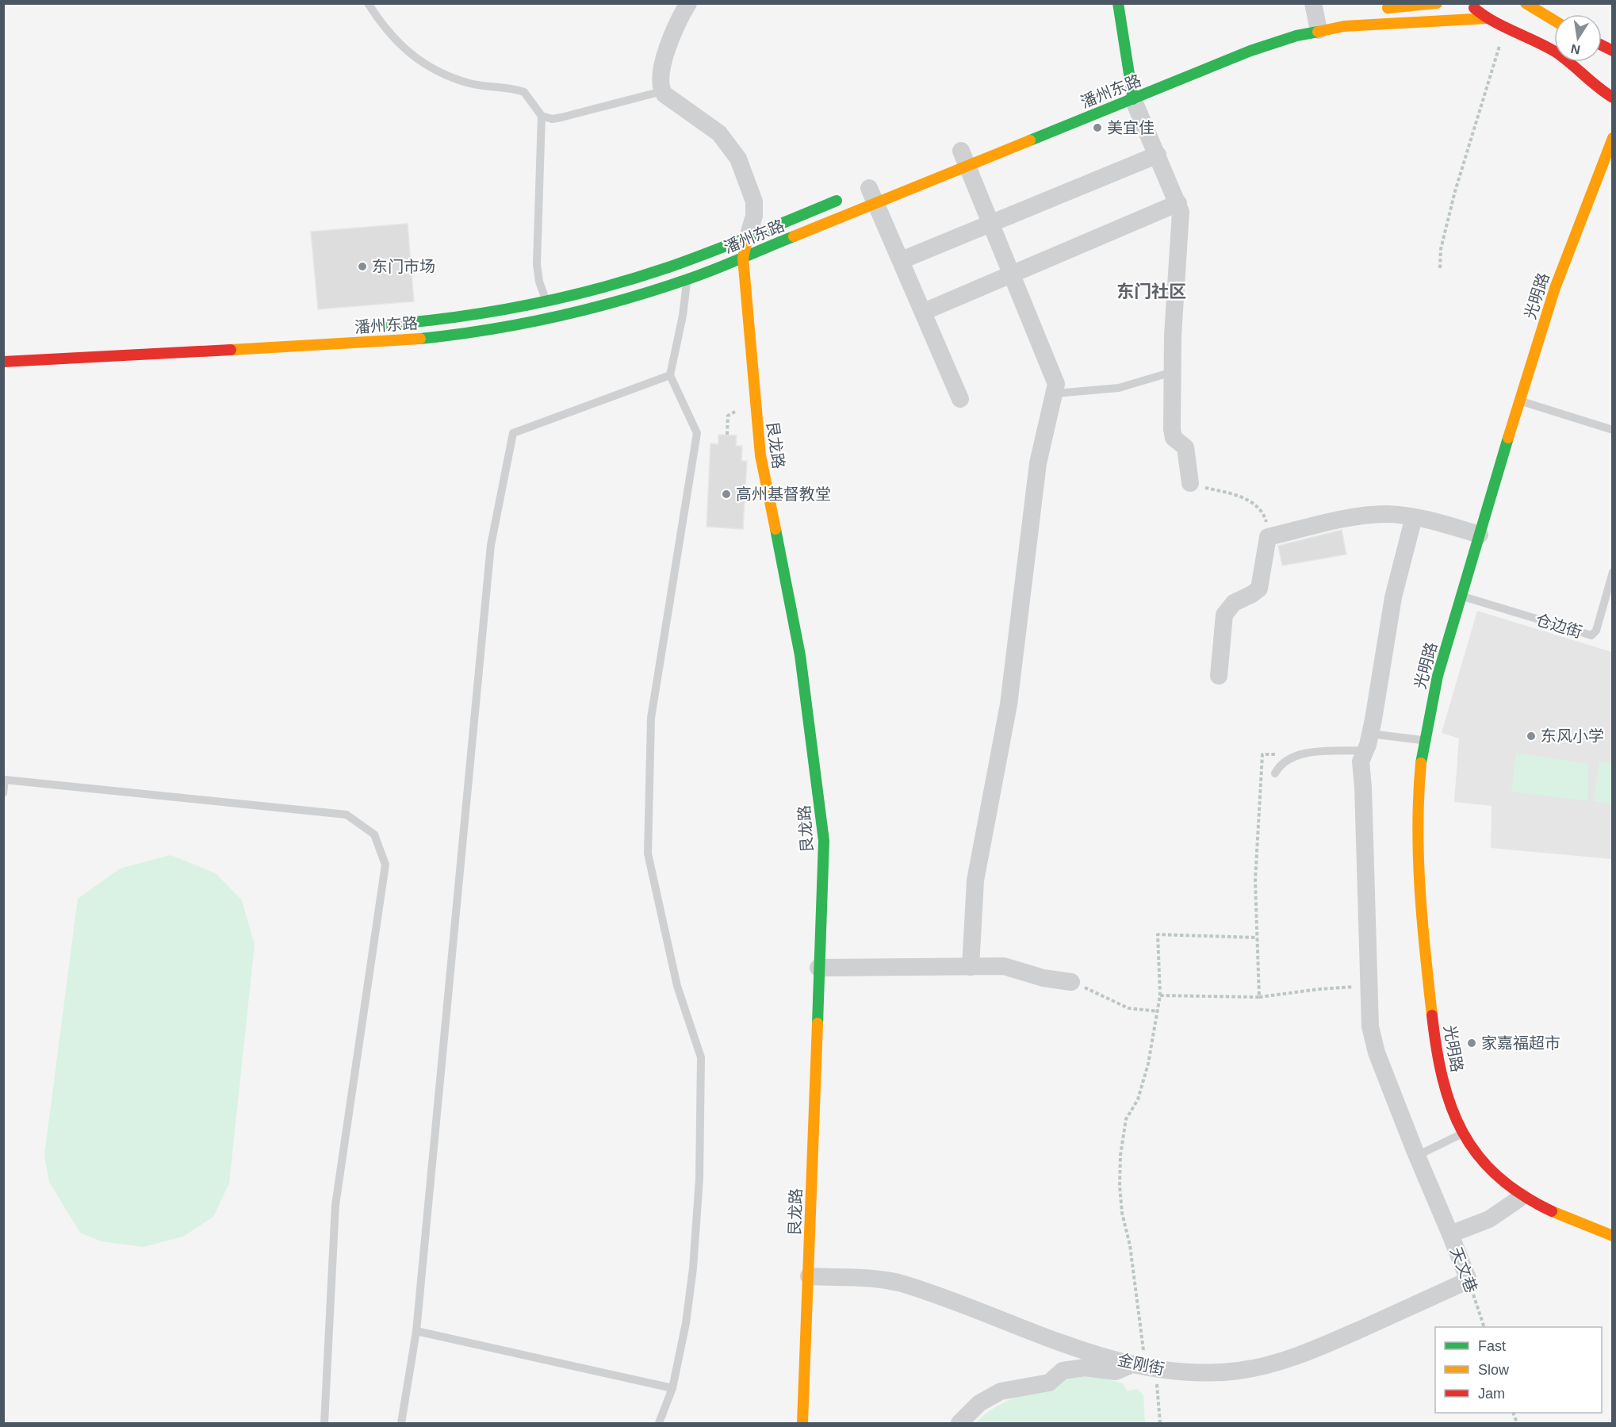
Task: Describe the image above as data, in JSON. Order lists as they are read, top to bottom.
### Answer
{
  "streets": {
    "street": [
      "潘州东路",
      "光明路",
      "艮龙路",
      "天文巷",
      "金刚街"
    ],
    "lane": ["仓边街"]
  },
  "crossings": [
    ["潘州东路", "艮龙路"],
    ["光明路", "仓边街"],
    ["光明路", "天文巷"],
    ["艮龙路", "金刚街"],
    ["天文巷", "金刚街"]
  ],
  "districts": ["东门社区"],
  "places": [
    "美宜佳",
    "东门市场",
    "高州基督教堂",
    "东风小学",
    "家嘉福超市"
  ],
  "legend": ["Fast", "Slow", "Jam"],
  "north": "bottom"
}
